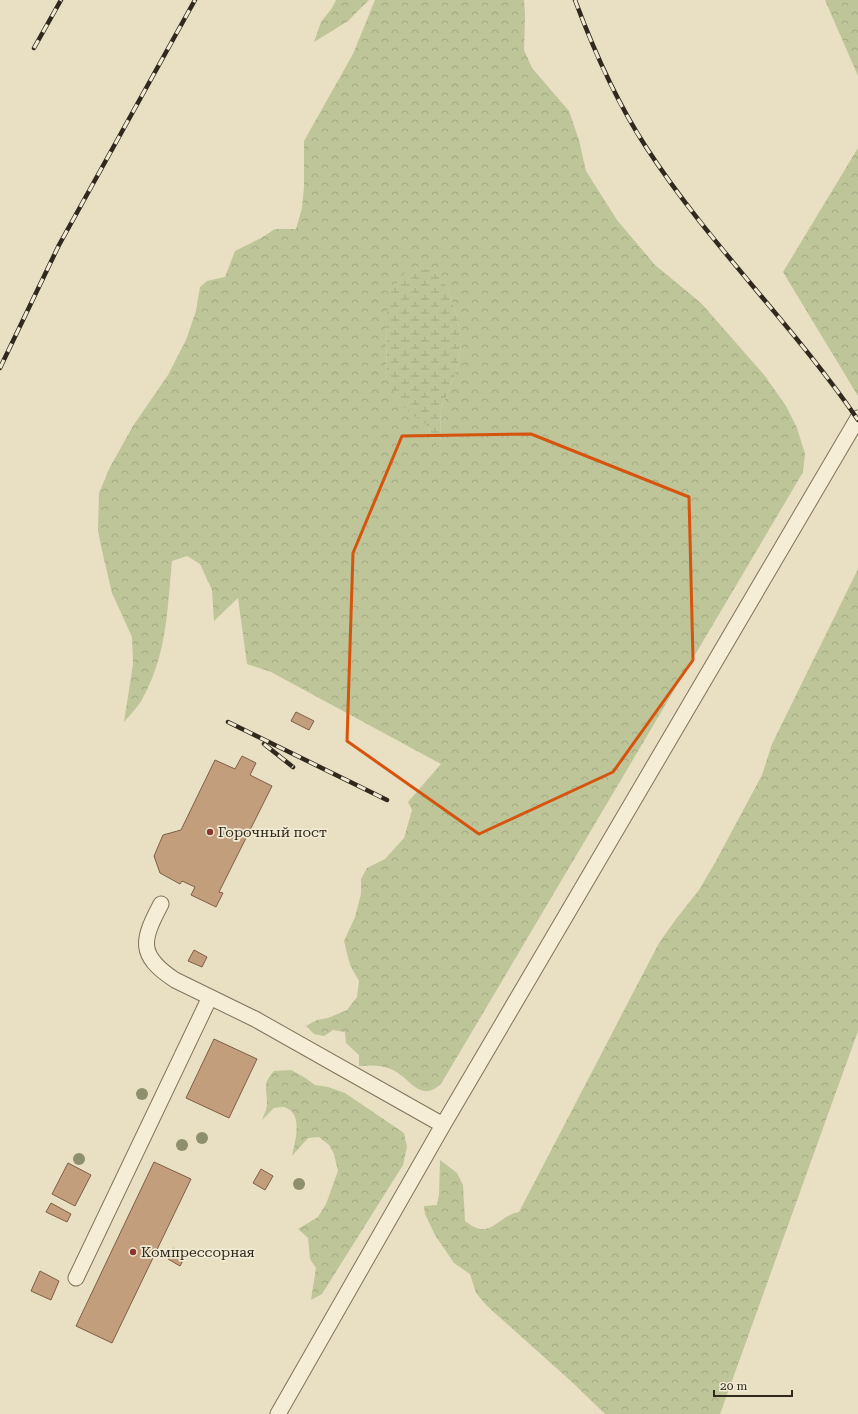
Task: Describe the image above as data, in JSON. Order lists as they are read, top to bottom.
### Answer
{
  "places": ["Горочный пост", "Компрессорная"],
  "scale_bar": "20 m"
}
